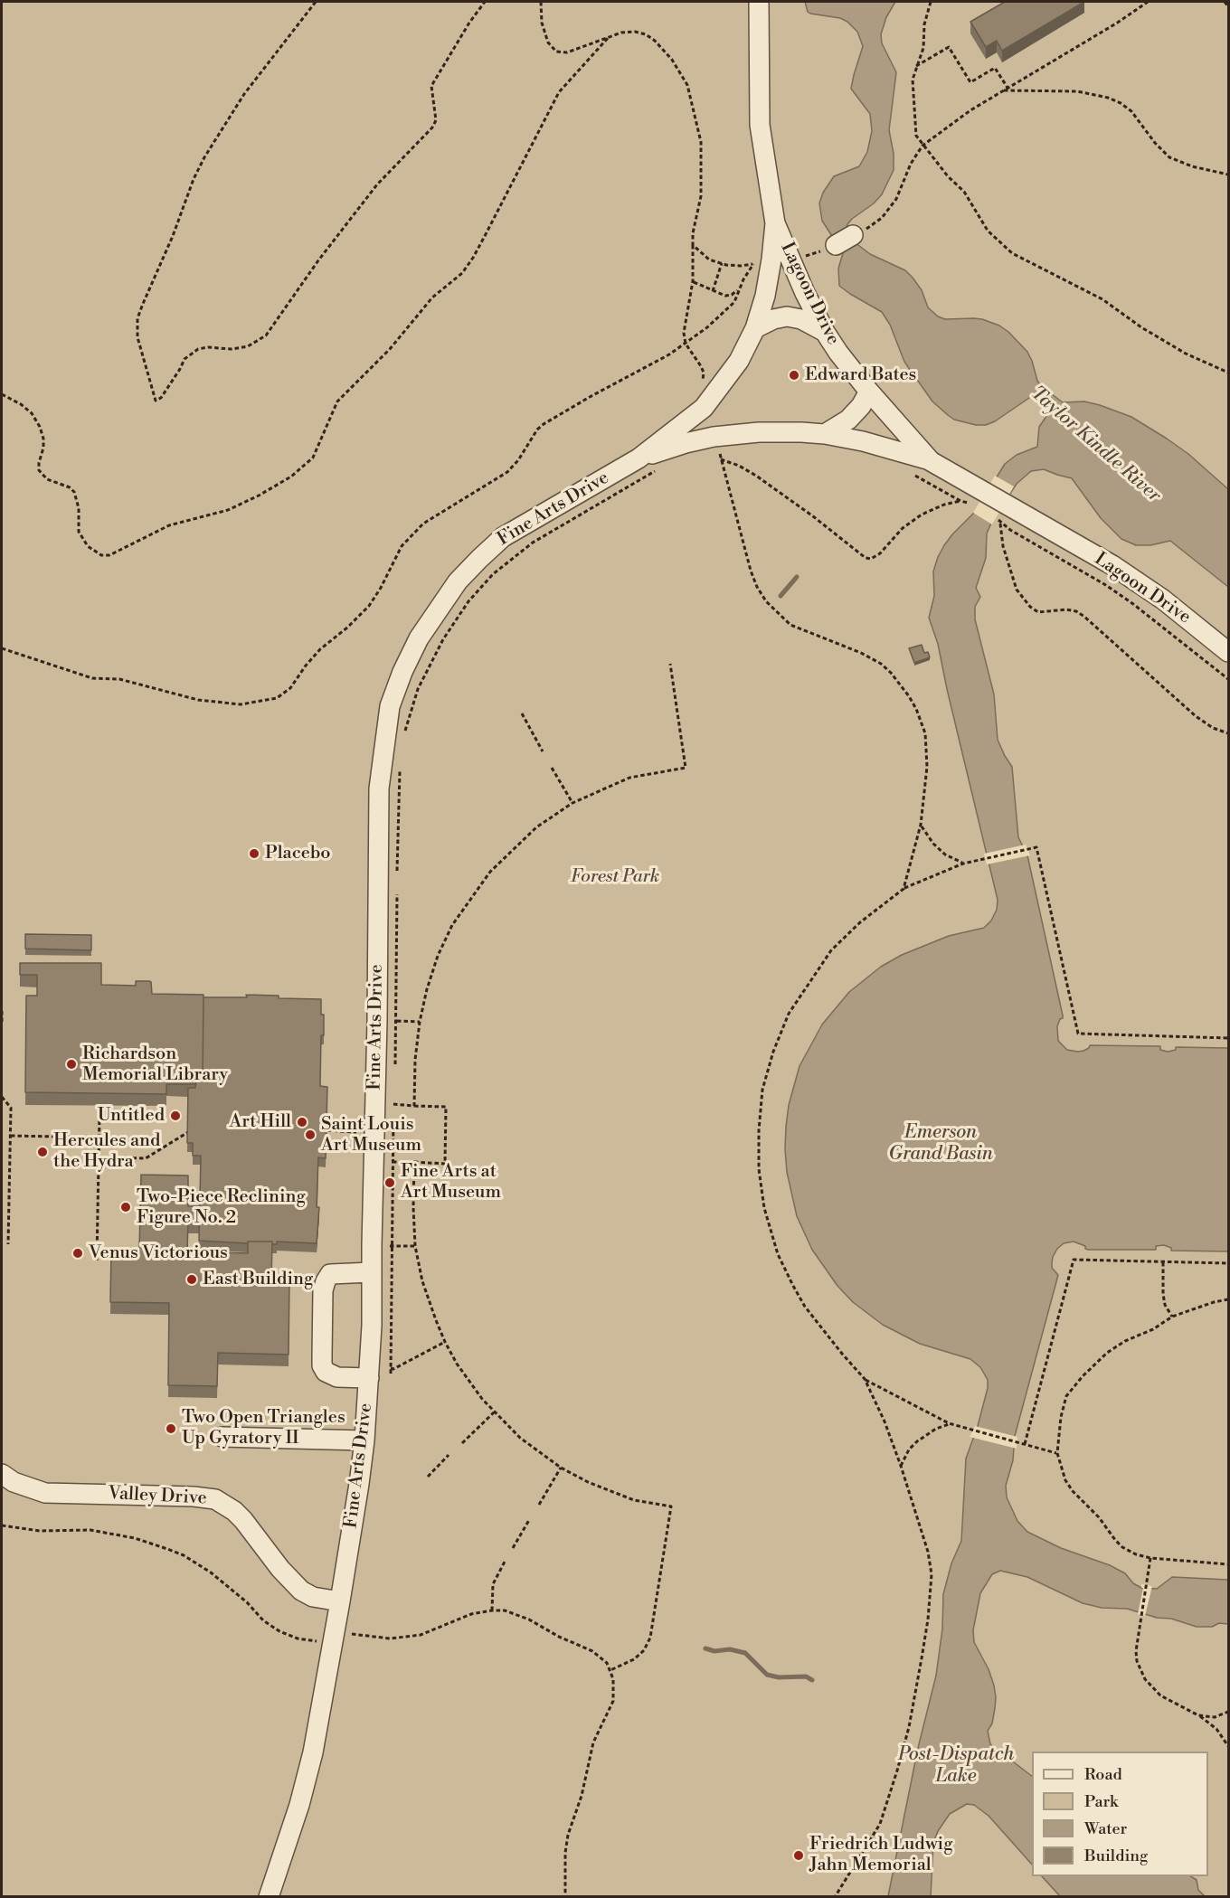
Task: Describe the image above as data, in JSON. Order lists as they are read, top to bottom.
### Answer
{
  "streets": {
    "street": ["Lagoon Drive", "Fine Arts Drive", "Valley Drive"]
  },
  "crossings": [
    ["Lagoon Drive", "Fine Arts Drive"],
    ["Fine Arts Drive", "Valley Drive"]
  ],
  "water": ["Taylor Kindle River", "Emerson Grand Basin", "Post-Dispatch Lake"],
  "parks": ["Forest Park"],
  "places": [
    "Edward Bates",
    "Placebo",
    "Richardson Memorial Library",
    "Untitled",
    "Art Hill",
    "Saint Louis Art Museum",
    "Hercules and the Hydra",
    "Fine Arts at Art Museum",
    "Two-Piece Reclining Figure No. 2",
    "Venus Victorious",
    "East Building",
    "Two Open Triangles Up Gyratory II",
    "Friedrich Ludwig Jahn Memorial"
  ],
  "legend": [
    "Road",
    "Park",
    "Water",
    "Building"
  ]
}
